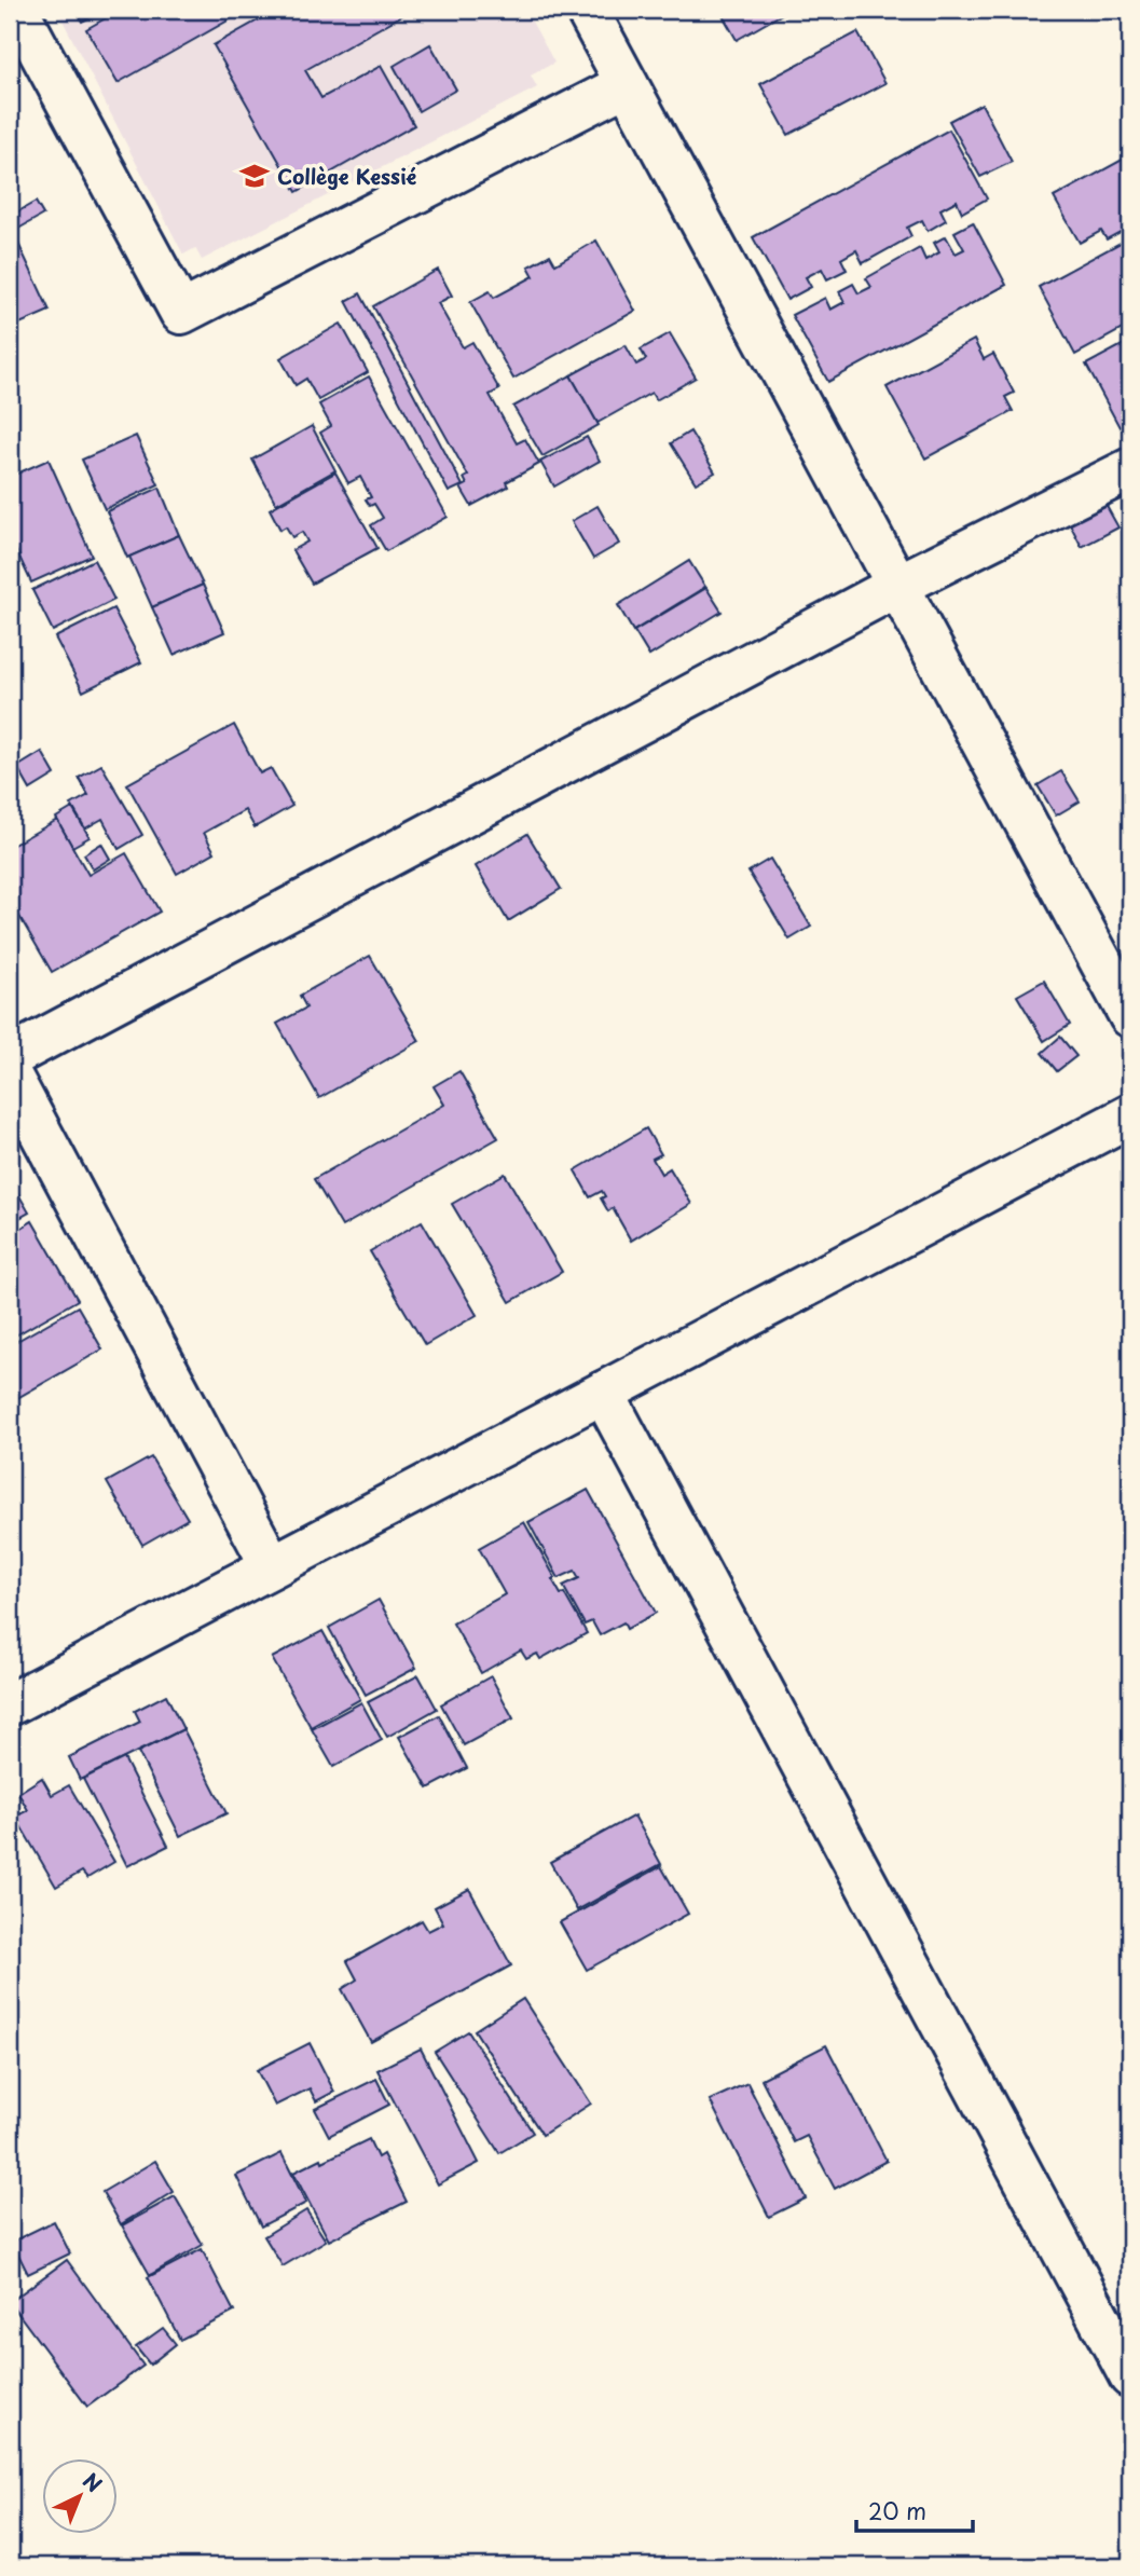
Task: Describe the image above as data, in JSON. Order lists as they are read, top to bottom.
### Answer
{
  "places": {
    "school or university": ["Collège Kessié"]
  },
  "scale_bar": "20 m",
  "north": "top right"
}
